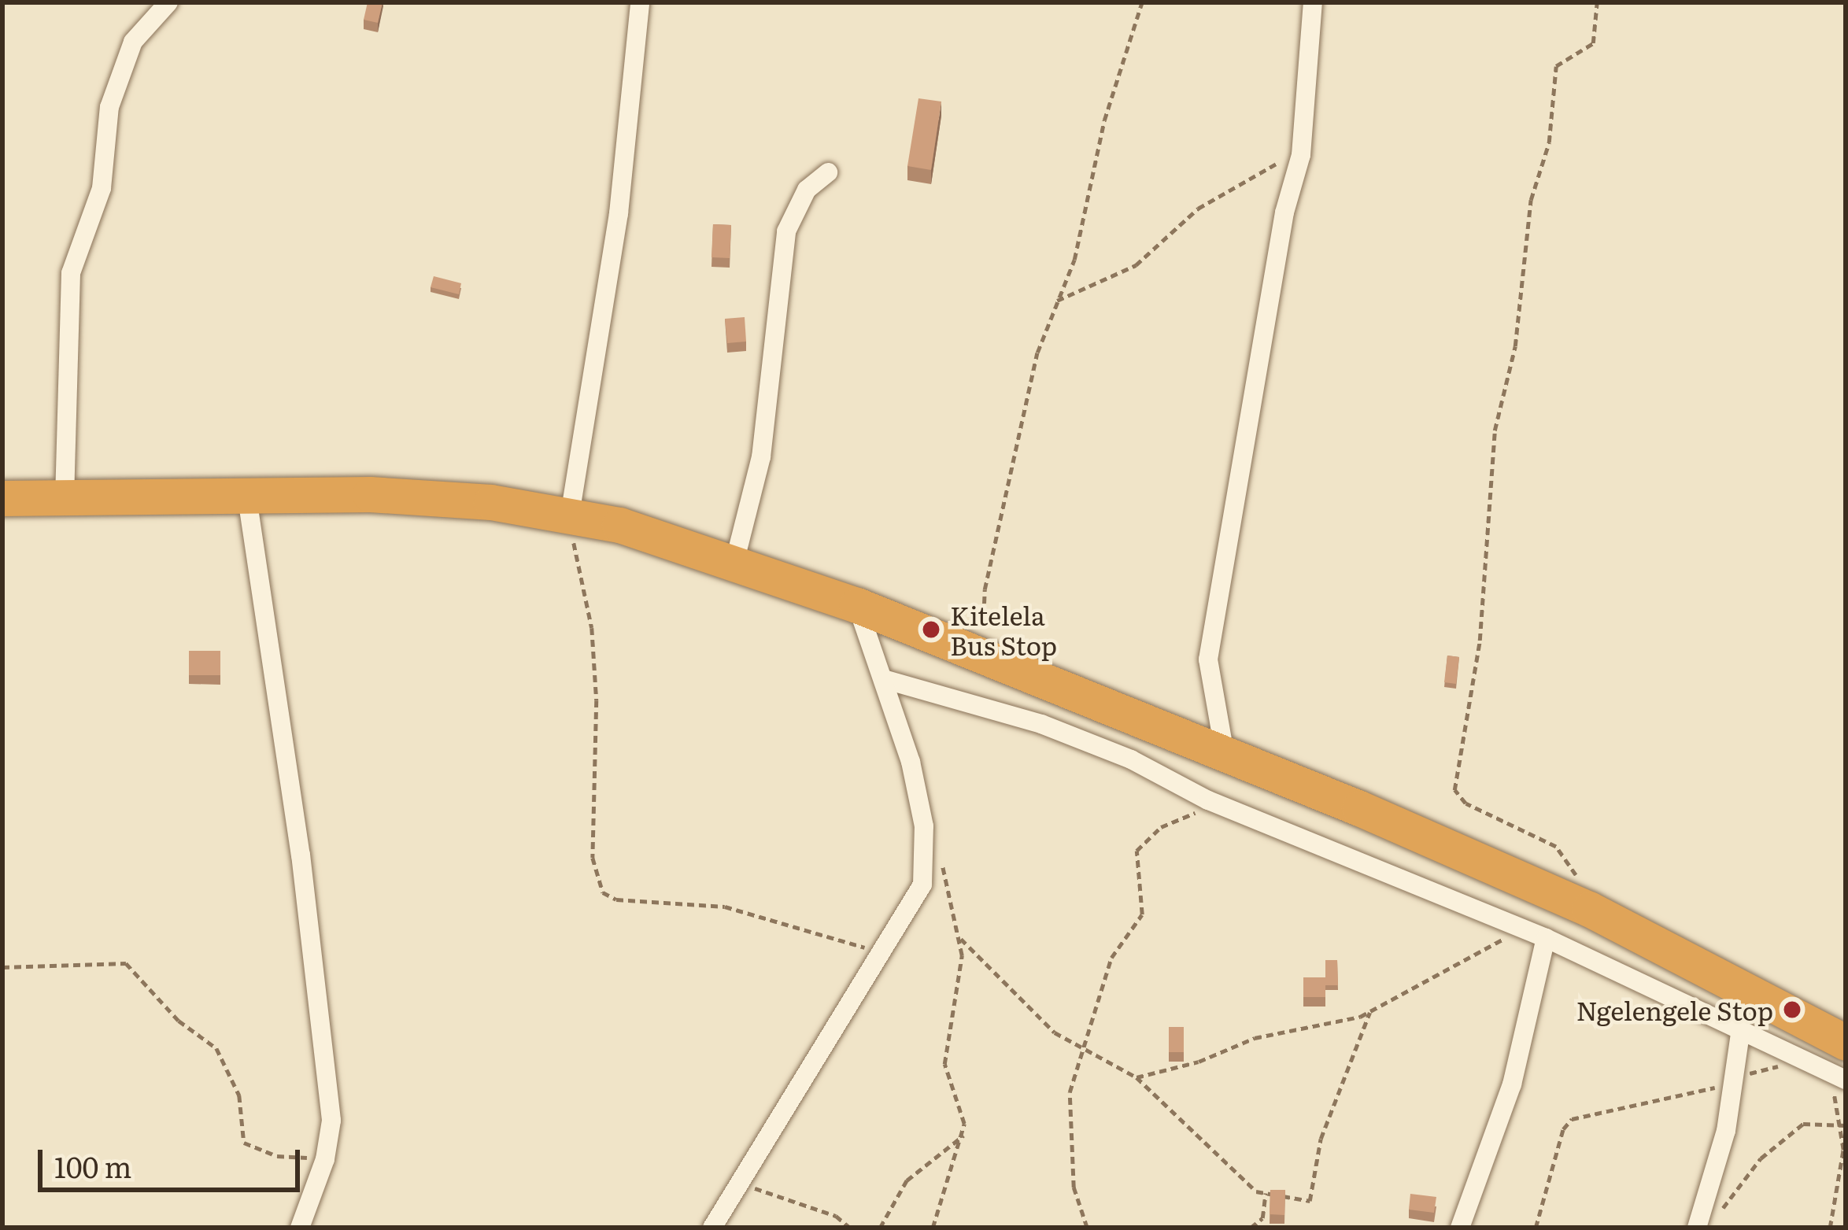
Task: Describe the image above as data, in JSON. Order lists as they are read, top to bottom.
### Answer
{
  "places": ["Kitelela Bus Stop", "Ngelengele Stop"],
  "scale_bar": "100 m"
}
